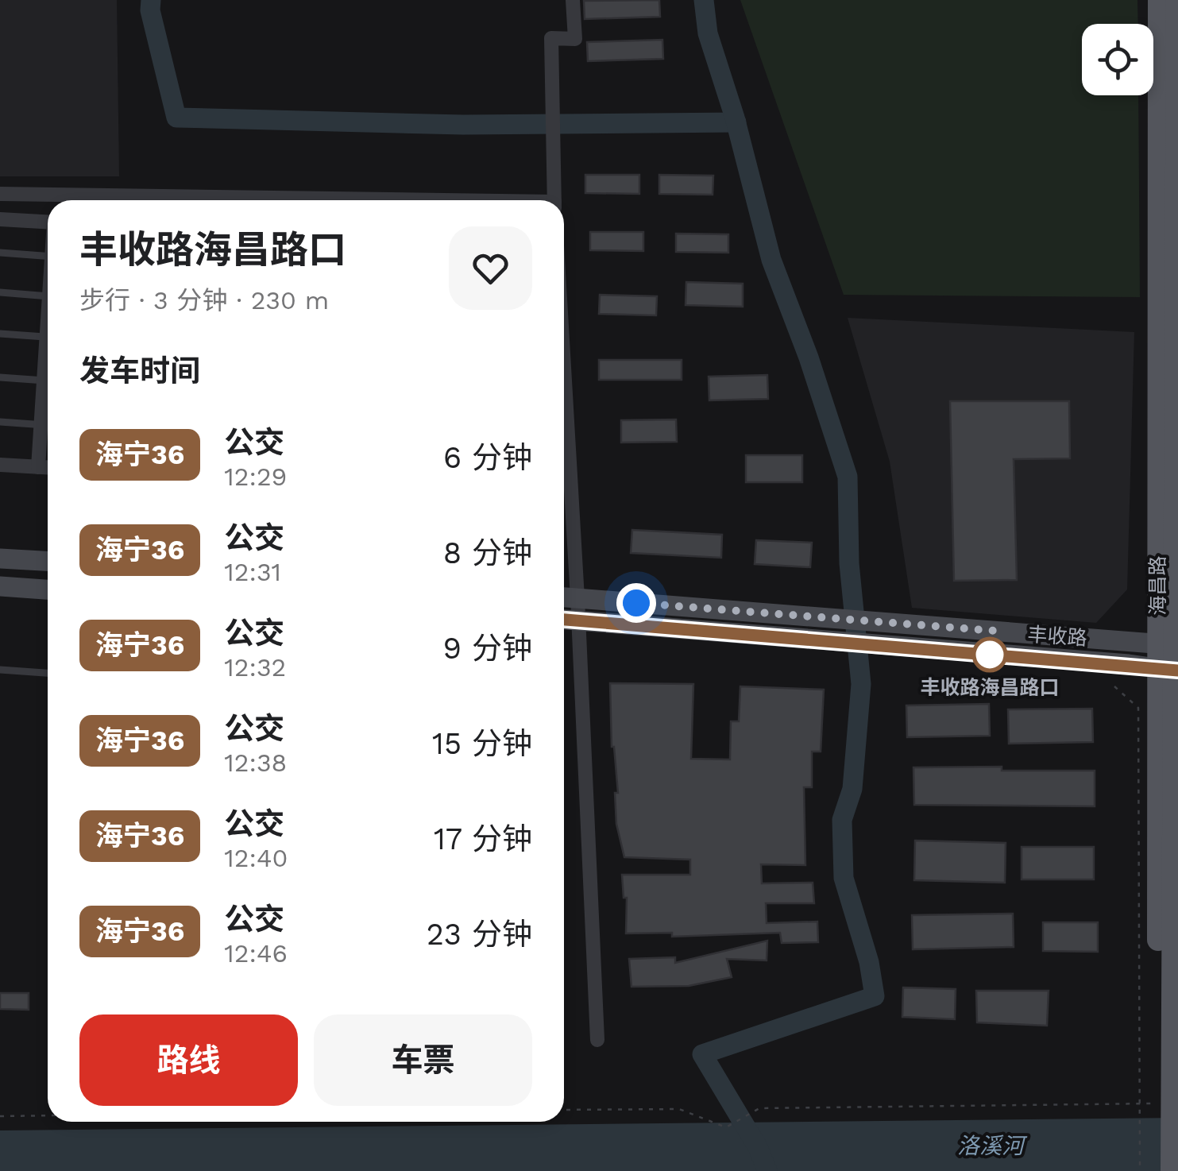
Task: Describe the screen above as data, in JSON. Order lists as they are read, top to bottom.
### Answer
{
  "streets": {
    "main road": ["海昌路", "丰收路"]
  },
  "crossings": [
    ["海昌路", "丰收路"]
  ],
  "water": ["洛溪河"],
  "places": ["丰收路海昌路口"],
  "lines": ["bus line 海宁36"],
  "page": {
    "heading": [
      ["丰收路海昌路口", "步行 · 3 分钟 · 230 m"],
      "发车时间"
    ],
    "list": [
      {
        "mark": "海宁36",
        "name": "公交",
        "note": "12:29",
        "value": "6 分钟"
      },
      {
        "mark": "海宁36",
        "name": "公交",
        "note": "12:31",
        "value": "8 分钟"
      },
      {
        "mark": "海宁36",
        "name": "公交",
        "note": "12:32",
        "value": "9 分钟"
      },
      {
        "mark": "海宁36",
        "name": "公交",
        "note": "12:38",
        "value": "15 分钟"
      },
      {
        "mark": "海宁36",
        "name": "公交",
        "note": "12:40",
        "value": "17 分钟"
      },
      {
        "mark": "海宁36",
        "name": "公交",
        "note": "12:46",
        "value": "23 分钟"
      }
    ],
    "buttons": ["路线", "车票"]
  }
}
